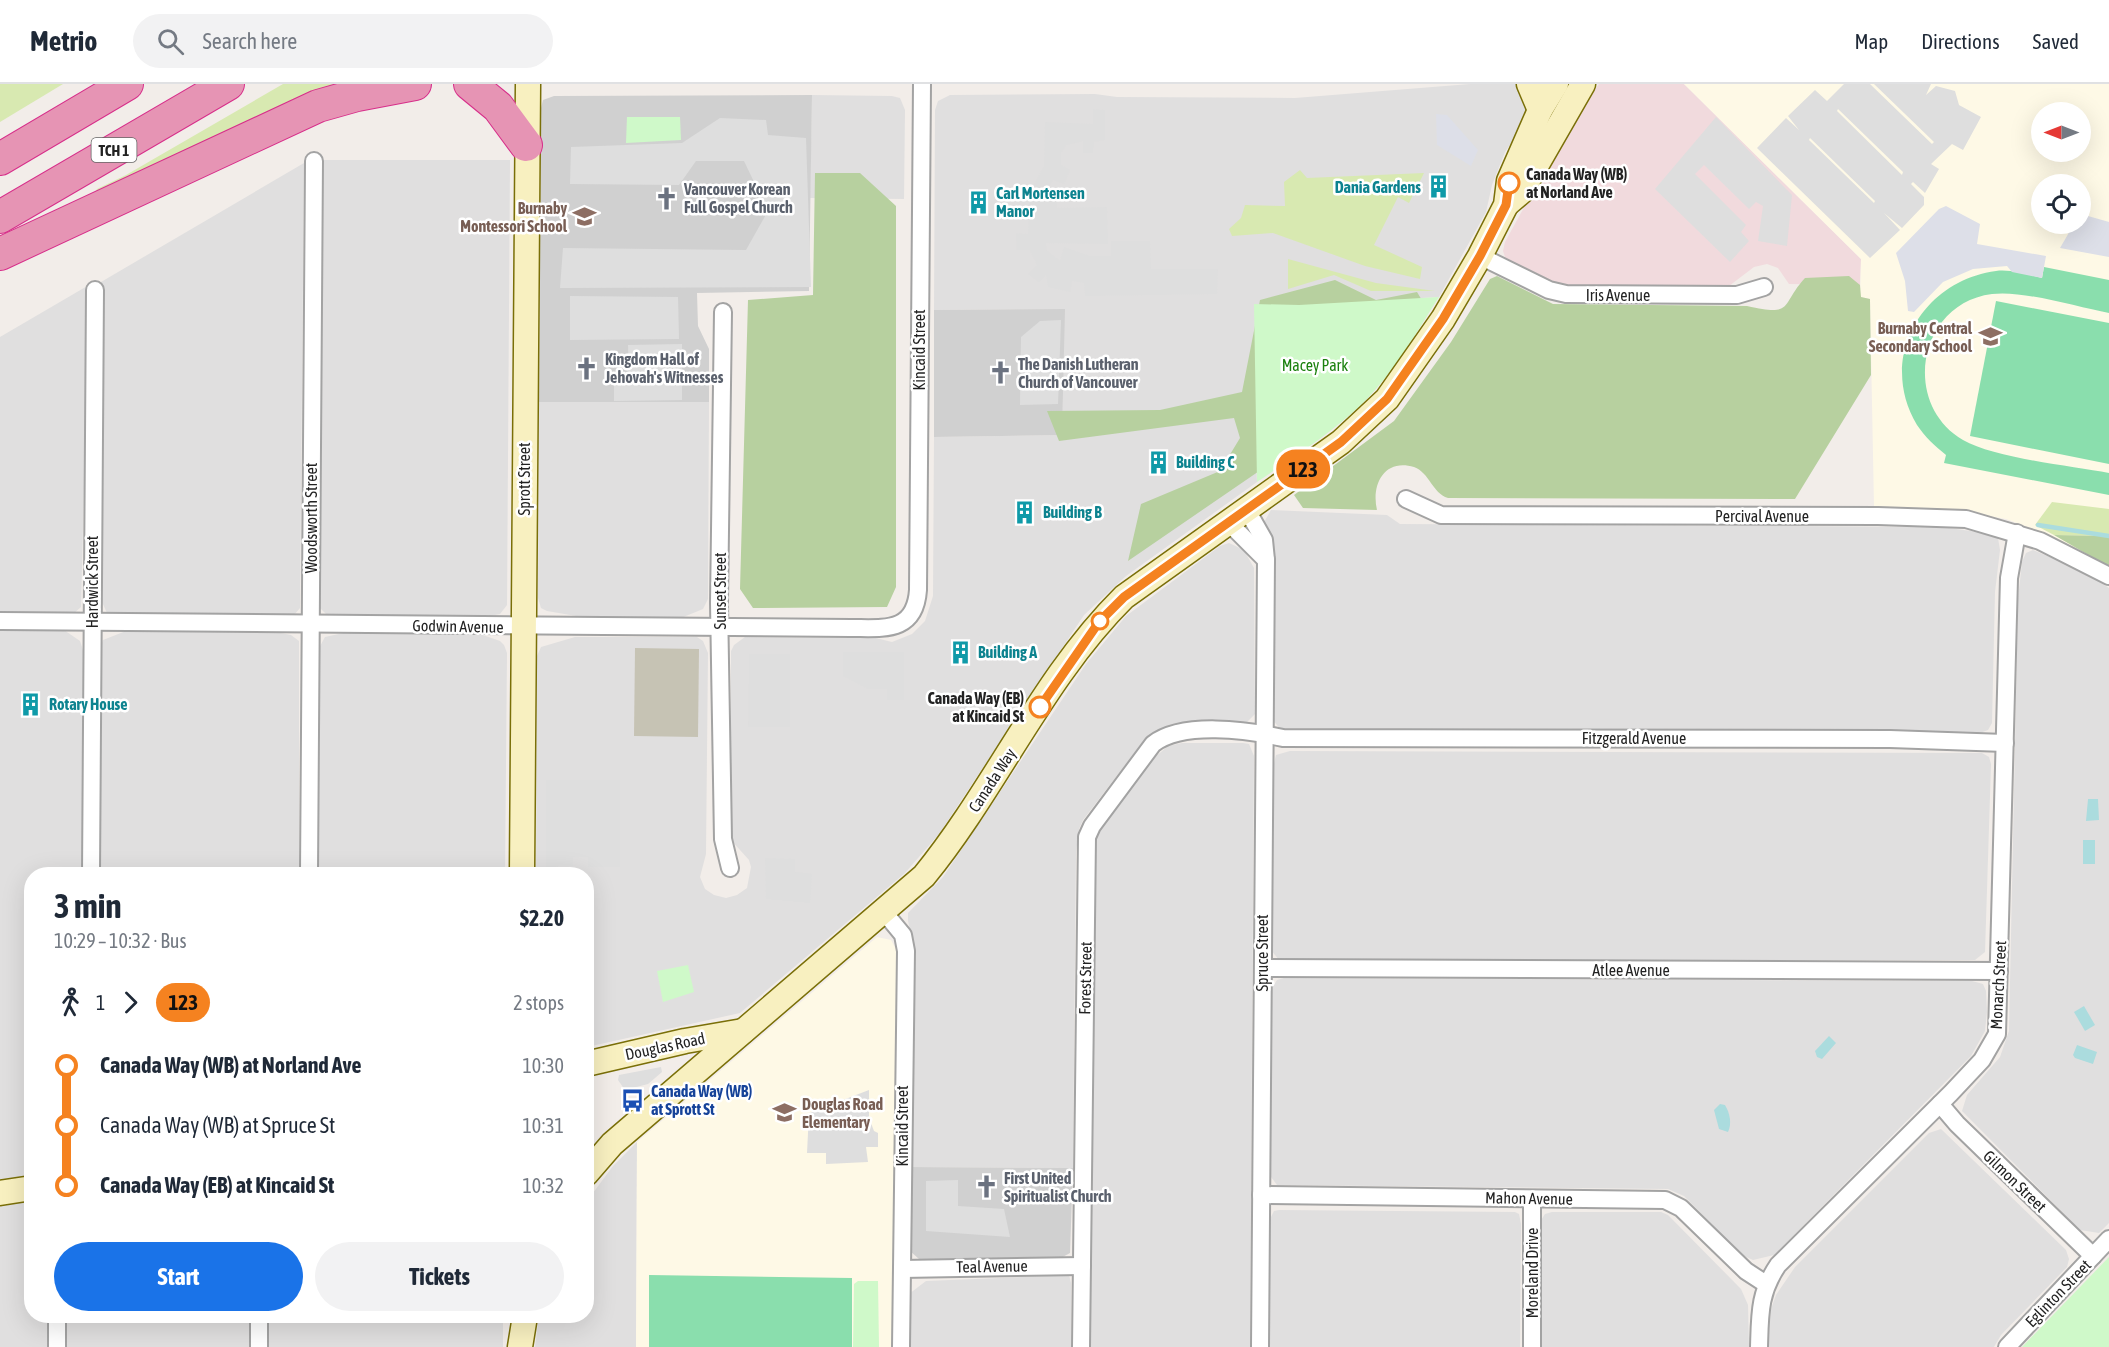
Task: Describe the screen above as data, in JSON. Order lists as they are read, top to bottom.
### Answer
{
  "streets": {
    "highway": ["TCH 1"],
    "main road": ["Sprott Street", "Canada Way", "Douglas Road"],
    "street": [
      "Iris Avenue",
      "Kincaid Street",
      "Percival Avenue",
      "Woodsworth Street",
      "Hardwick Street",
      "Sunset Street",
      "Godwin Avenue",
      "Fitzgerald Avenue",
      "Spruce Street",
      "Atlee Avenue",
      "Forest Street",
      "Monarch Street",
      "Gilmon Street",
      "Mahon Avenue",
      "Teal Avenue",
      "Moreland Drive",
      "Eglinton Street"
    ]
  },
  "crossings": [
    ["Iris Avenue", "Canada Way"],
    ["Kincaid Street", "Godwin Avenue"],
    ["Kincaid Street", "Canada Way"],
    ["Kincaid Street", "Teal Avenue"],
    ["Sprott Street", "Godwin Avenue"],
    ["Percival Avenue", "Monarch Street"],
    ["Woodsworth Street", "Godwin Avenue"],
    ["Hardwick Street", "Godwin Avenue"],
    ["Sunset Street", "Godwin Avenue"],
    ["Fitzgerald Avenue", "Spruce Street"],
    ["Fitzgerald Avenue", "Forest Street"],
    ["Fitzgerald Avenue", "Monarch Street"],
    ["Canada Way", "Spruce Street"],
    ["Canada Way", "Douglas Road"],
    ["Spruce Street", "Atlee Avenue"],
    ["Spruce Street", "Forest Street"],
    ["Spruce Street", "Mahon Avenue"],
    ["Atlee Avenue", "Monarch Street"],
    ["Forest Street", "Teal Avenue"],
    ["Monarch Street", "Gilmon Street"],
    ["Monarch Street", "Mahon Avenue"],
    ["Gilmon Street", "Eglinton Street"],
    ["Mahon Avenue", "Moreland Drive"]
  ],
  "parks": ["Macey Park"],
  "places": {
    "other": ["Canada Way (WB) at Norland Ave", "Canada Way (EB) at Kincaid St"],
    "building": [
      "Dania Gardens",
      "Carl Mortensen Manor",
      "Building C",
      "Building B",
      "Building A",
      "Rotary House"
    ],
    "church": [
      "Vancouver Korean Full Gospel Church",
      "Kingdom Hall of Jehovah's Witnesses",
      "The Danish Lutheran Church of Vancouver",
      "First United Spiritualist Church"
    ],
    "school or university": ["Burnaby Montessori School", "Burnaby Central Secondary School", "Douglas Road Elementary"],
    "bus stop": ["Canada Way (WB) at Sprott St"]
  },
  "lines": ["bus line 123"],
  "north": "left",
  "page": {
    "header": "Metrio",
    "search": "Search here",
    "nav": ["Map", "Directions", "Saved"],
    "on_map": "123",
    "heading": ["3 min", "10:29 – 10:32 · Bus", "$2.20"],
    "legs": ["1", "123", "2 stops"],
    "list": [
      {
        "name": "Canada Way (WB) at Norland Ave",
        "value": "10:30"
      },
      {
        "name": "Canada Way (WB) at Spruce St",
        "value": "10:31"
      },
      {
        "name": "Canada Way (EB) at Kincaid St",
        "value": "10:32"
      }
    ],
    "buttons": ["Start", "Tickets"]
  }
}
